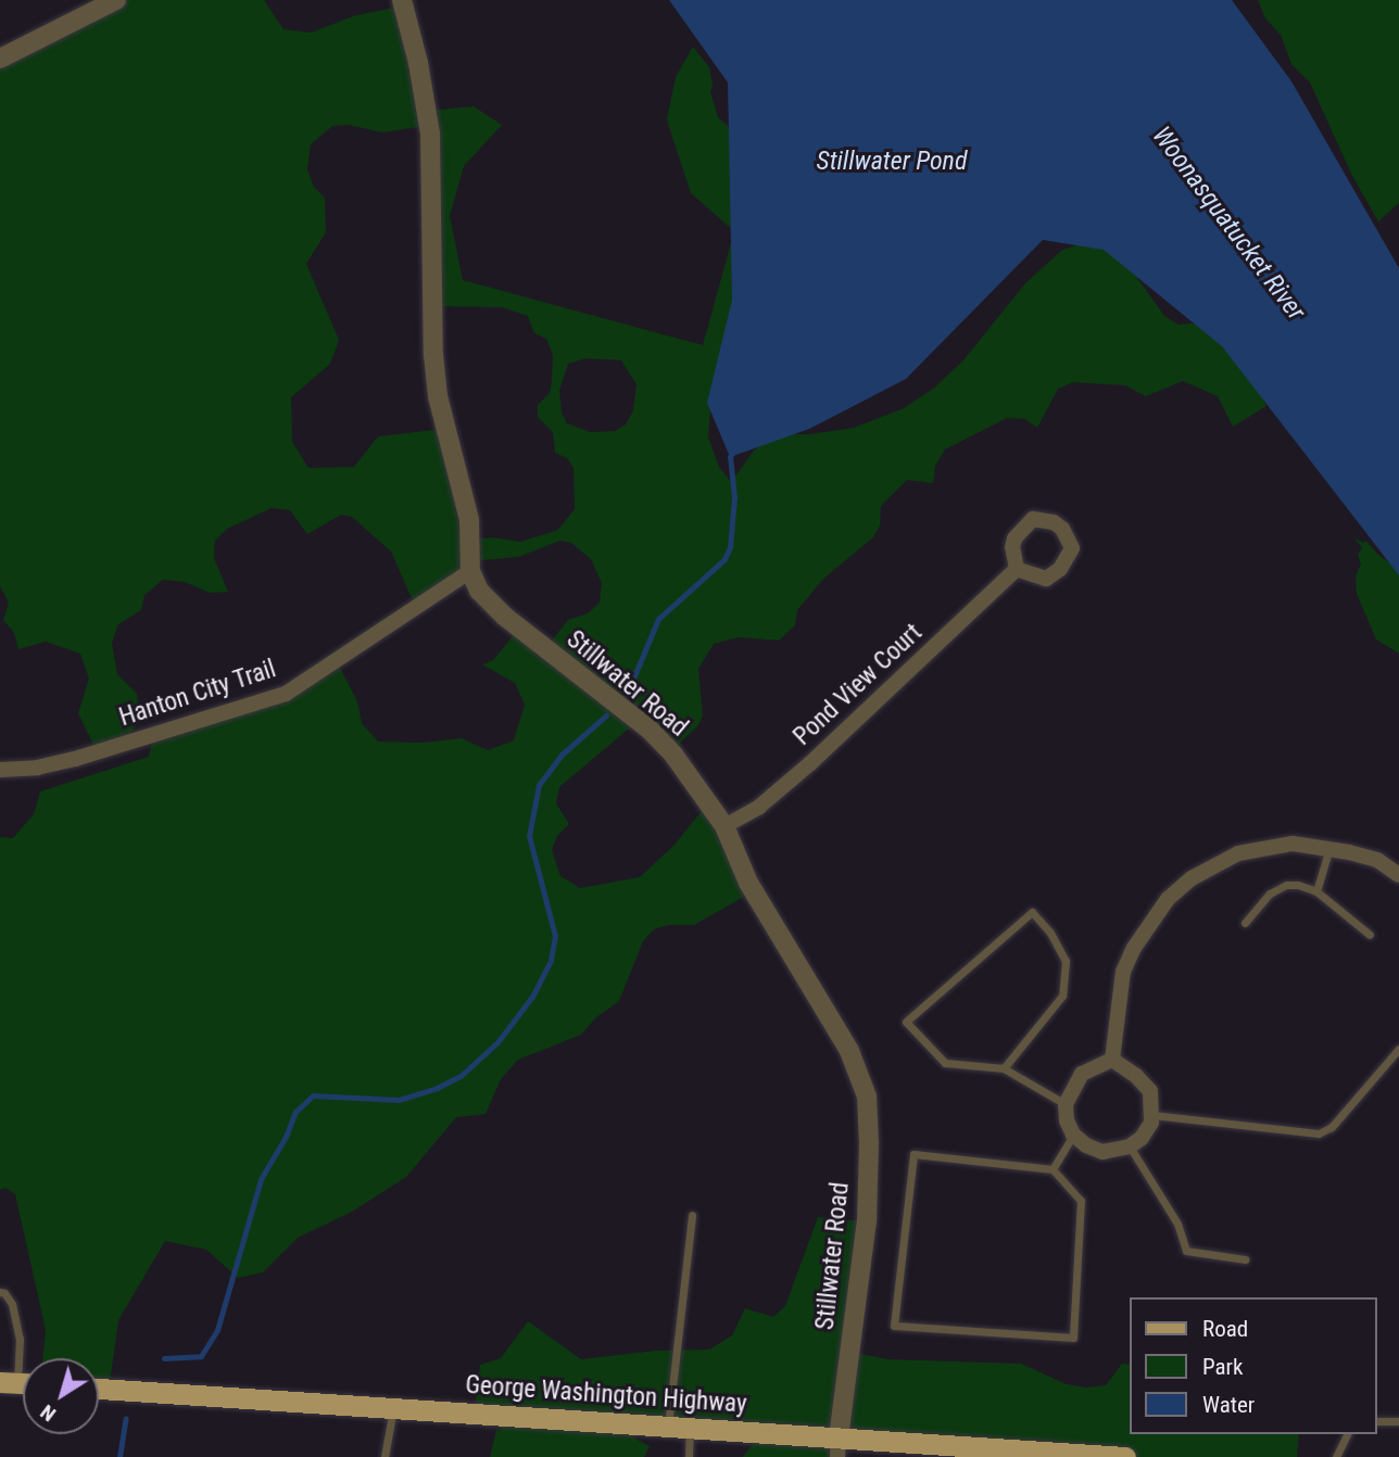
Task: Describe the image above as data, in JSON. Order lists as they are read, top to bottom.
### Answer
{
  "streets": {
    "main road": ["George Washington Highway"],
    "street": ["Stillwater Road", "Pond View Court", "Hanton City Trail"]
  },
  "crossings": [
    ["Stillwater Road", "Pond View Court"],
    ["Stillwater Road", "Hanton City Trail"],
    ["Stillwater Road", "George Washington Highway"]
  ],
  "water": ["Stillwater Pond", "Woonasquatucket River"],
  "legend": ["Road", "Park", "Water"],
  "north": "bottom left"
}
